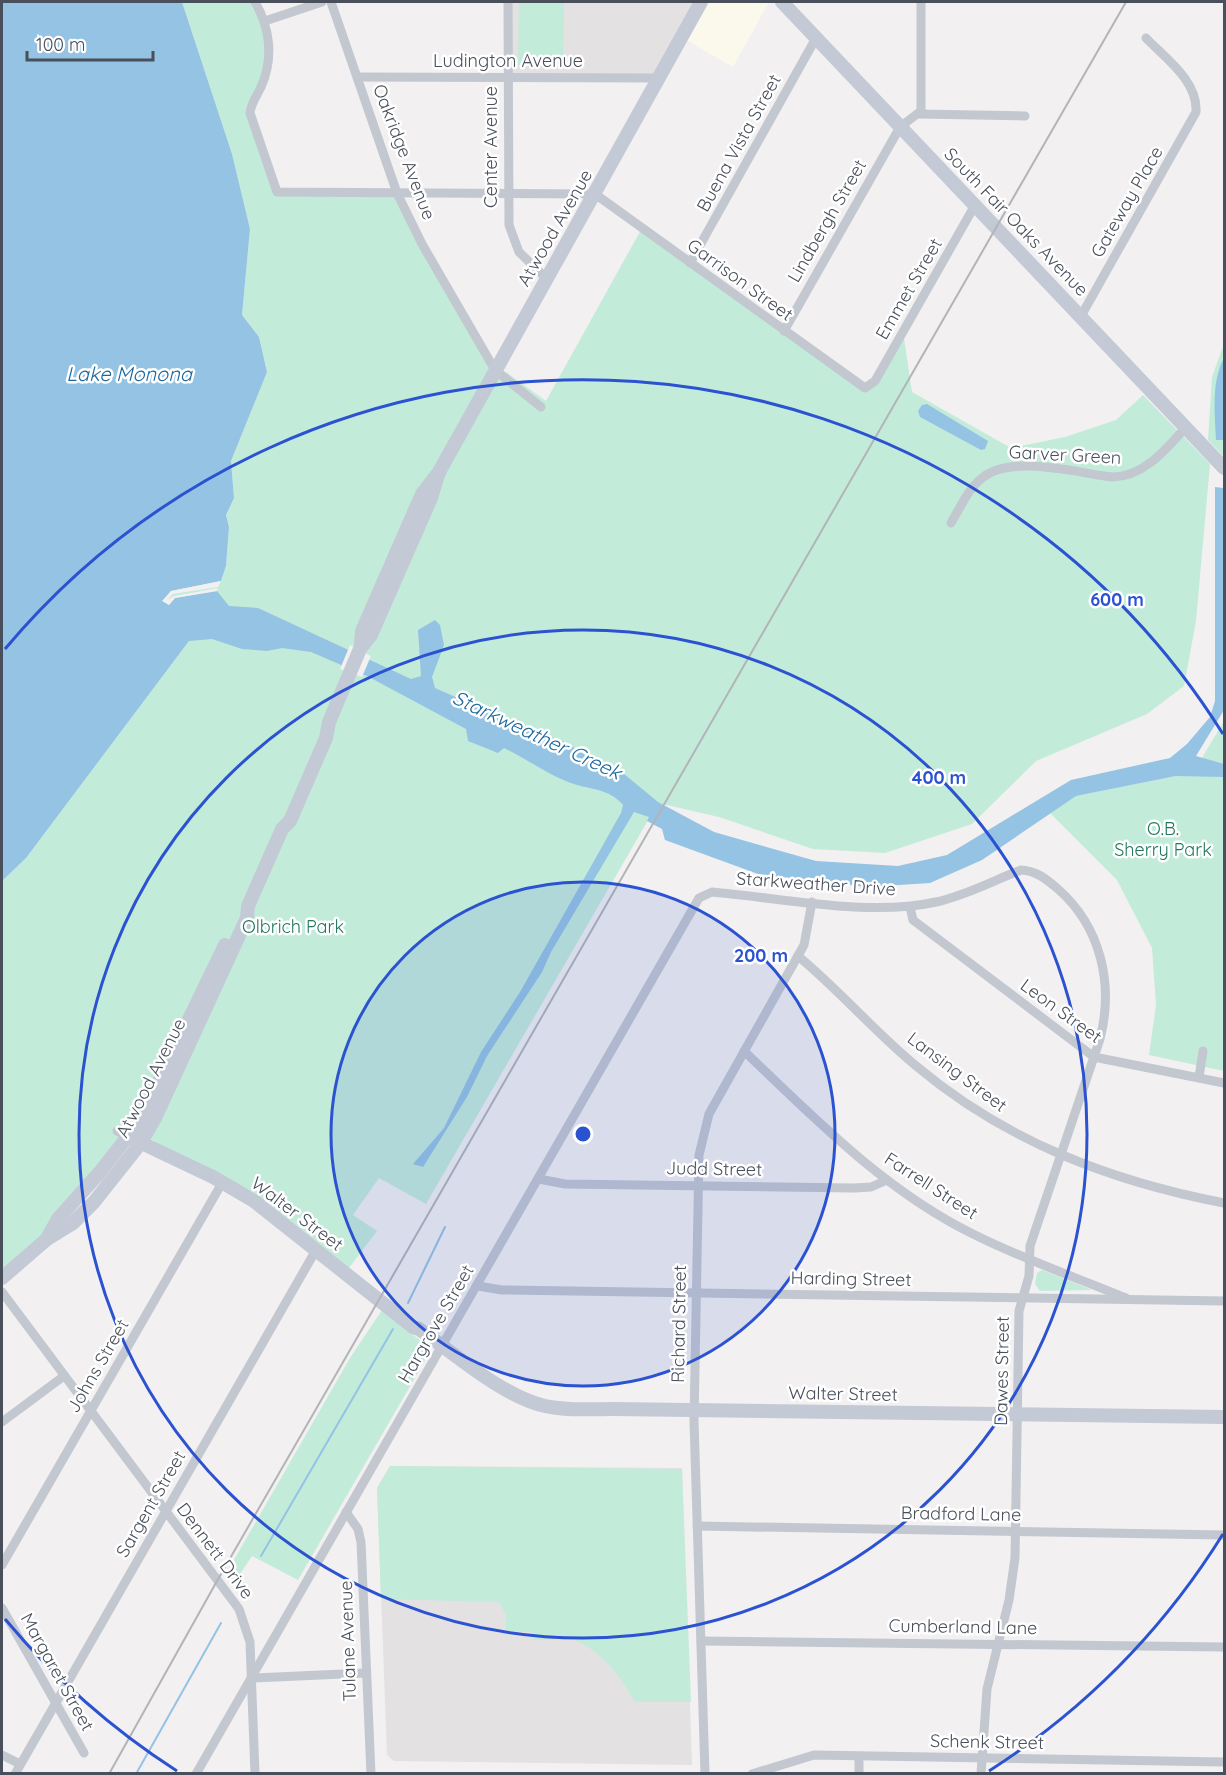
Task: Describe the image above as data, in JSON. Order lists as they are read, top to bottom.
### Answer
{
  "streets": {
    "street": [
      "Ludington Avenue",
      "Buena Vista Street",
      "Center Avenue",
      "Oakridge Avenue",
      "Gateway Place",
      "Lindbergh Street",
      "South Fair Oaks Avenue",
      "Atwood Avenue",
      "Garrison Street",
      "Emmet Street",
      "Garver Green",
      "Starkweather Drive",
      "Leon Street",
      "Lansing Street",
      "Judd Street",
      "Farrell Street",
      "Walter Street",
      "Harding Street",
      "Hargrove Street",
      "Richard Street",
      "Johns Street",
      "Dawes Street",
      "Sargent Street",
      "Bradford Lane",
      "Dennett Drive",
      "Cumberland Lane",
      "Tulane Avenue",
      "Margaret Street",
      "Schenk Street"
    ]
  },
  "crossings": [
    ["Ludington Avenue", "Center Avenue"],
    ["Ludington Avenue", "Oakridge Avenue"],
    ["Ludington Avenue", "Atwood Avenue"],
    ["Buena Vista Street", "South Fair Oaks Avenue"],
    ["Buena Vista Street", "Garrison Street"],
    ["Center Avenue", "Atwood Avenue"],
    ["Oakridge Avenue", "Atwood Avenue"],
    ["Gateway Place", "South Fair Oaks Avenue"],
    ["Lindbergh Street", "South Fair Oaks Avenue"],
    ["Lindbergh Street", "Garrison Street"],
    ["South Fair Oaks Avenue", "Emmet Street"],
    ["South Fair Oaks Avenue", "Garver Green"],
    ["Atwood Avenue", "Garrison Street"],
    ["Atwood Avenue", "Walter Street"],
    ["Garrison Street", "Emmet Street"],
    ["Starkweather Drive", "Leon Street"],
    ["Starkweather Drive", "Hargrove Street"],
    ["Starkweather Drive", "Richard Street"],
    ["Starkweather Drive", "Dawes Street"],
    ["Leon Street", "Dawes Street"],
    ["Lansing Street", "Richard Street"],
    ["Lansing Street", "Dawes Street"],
    ["Judd Street", "Farrell Street"],
    ["Judd Street", "Hargrove Street"],
    ["Judd Street", "Richard Street"],
    ["Farrell Street", "Harding Street"],
    ["Farrell Street", "Richard Street"],
    ["Farrell Street", "Dawes Street"],
    ["Walter Street", "Hargrove Street"],
    ["Walter Street", "Richard Street"],
    ["Walter Street", "Johns Street"],
    ["Walter Street", "Dawes Street"],
    ["Walter Street", "Sargent Street"],
    ["Harding Street", "Hargrove Street"],
    ["Harding Street", "Richard Street"],
    ["Harding Street", "Dawes Street"],
    ["Hargrove Street", "Dennett Drive"],
    ["Hargrove Street", "Tulane Avenue"],
    ["Richard Street", "Bradford Lane"],
    ["Richard Street", "Cumberland Lane"],
    ["Johns Street", "Dennett Drive"],
    ["Dawes Street", "Bradford Lane"],
    ["Dawes Street", "Cumberland Lane"],
    ["Dawes Street", "Schenk Street"],
    ["Sargent Street", "Dennett Drive"],
    ["Sargent Street", "Margaret Street"]
  ],
  "water": ["Lake Monona", "Starkweather Creek"],
  "parks": ["O.B. Sherry Park", "Olbrich Park"],
  "scale_bar": "100 m",
  "rings": ["600 m", "400 m", "200 m"]
}
